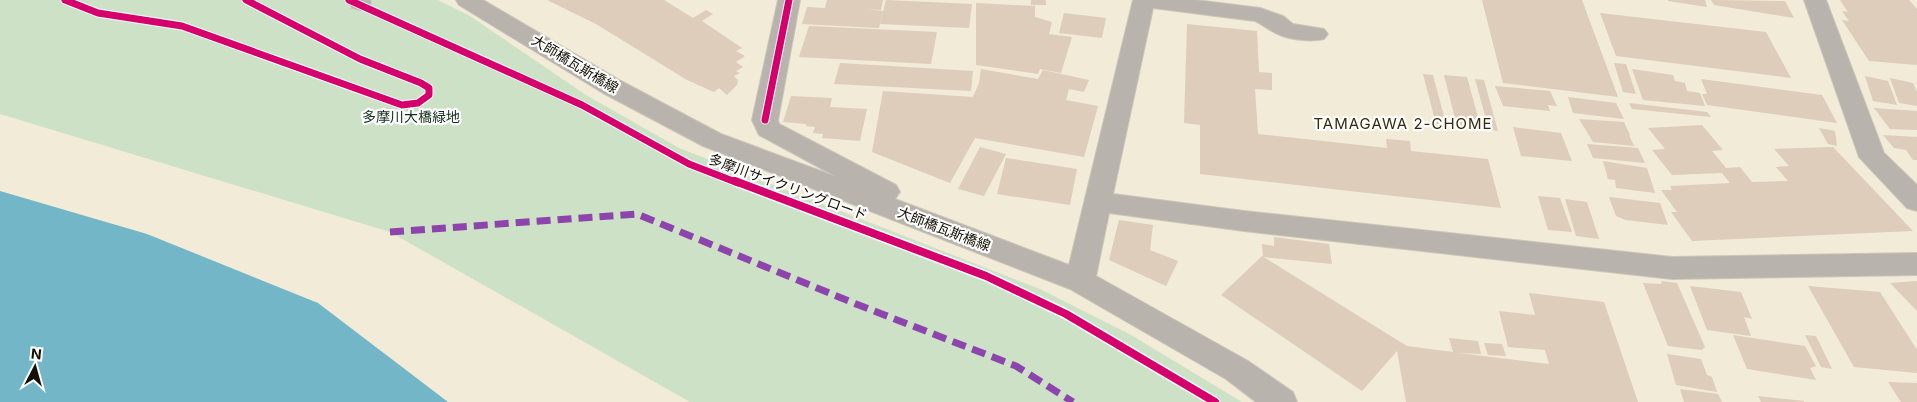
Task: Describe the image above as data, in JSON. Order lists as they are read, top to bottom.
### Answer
{
  "streets": {
    "street": ["大師橋瓦斯橋線"],
    "cycle path": ["多摩川サイクリングロード"]
  },
  "districts": ["TAMAGAWA 2-CHOME"],
  "parks": ["多摩川大橋緑地"],
  "north": "top"
}
